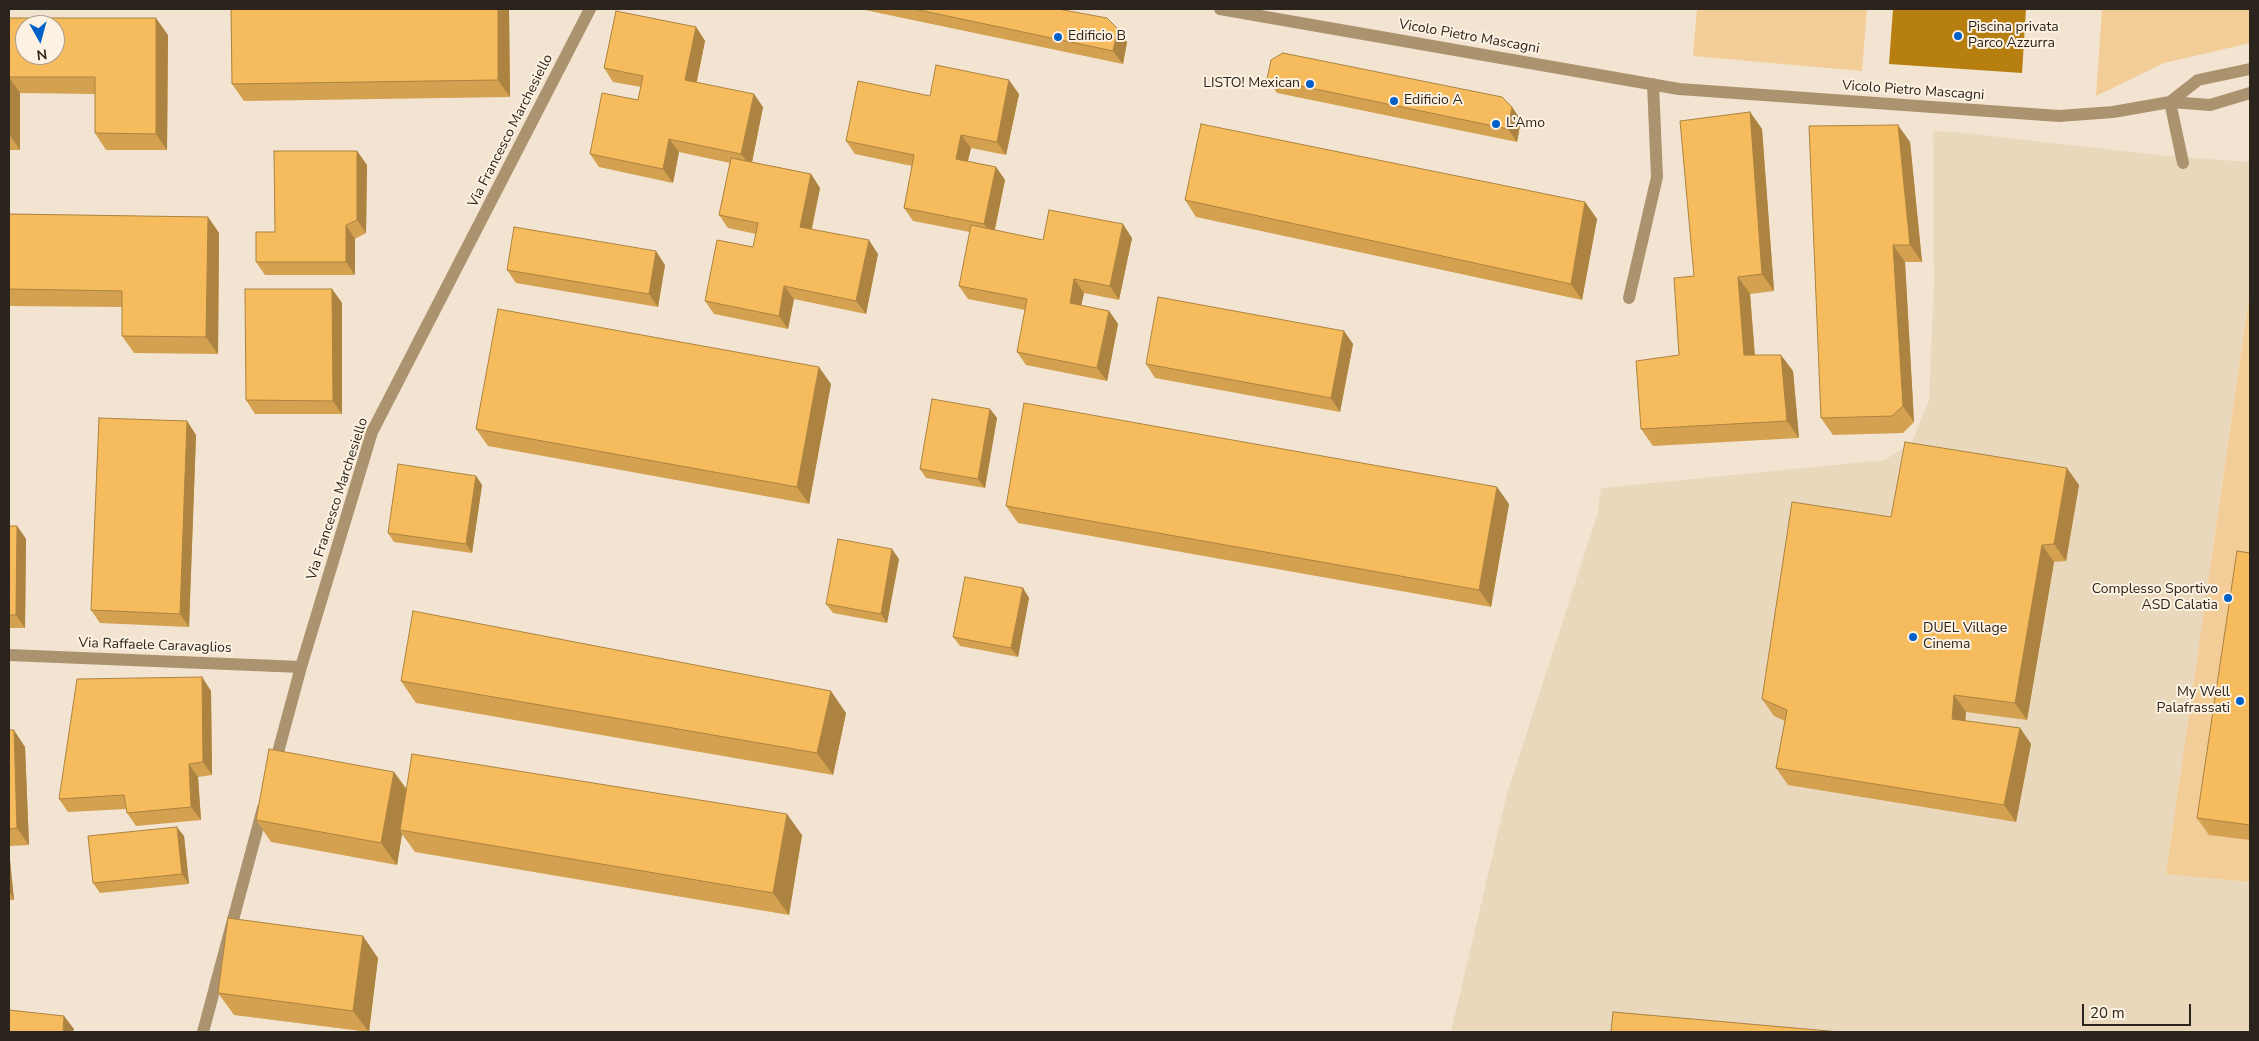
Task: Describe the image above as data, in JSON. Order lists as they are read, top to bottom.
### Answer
{
  "streets": {
    "street": ["Vicolo Pietro Mascagni", "Via Francesco Marchesiello", "Via Raffaele Caravaglios"]
  },
  "crossings": [
    ["Via Francesco Marchesiello", "Via Raffaele Caravaglios"]
  ],
  "places": [
    "Piscina privata Parco Azzurra",
    "Edificio B",
    "LISTO! Mexican",
    "Edificio A",
    "L’Amo",
    "Complesso Sportivo ASD Calatia",
    "DUEL Village Cinema",
    "My Well Palafrassati"
  ],
  "scale_bar": "20 m",
  "north": "bottom"
}
